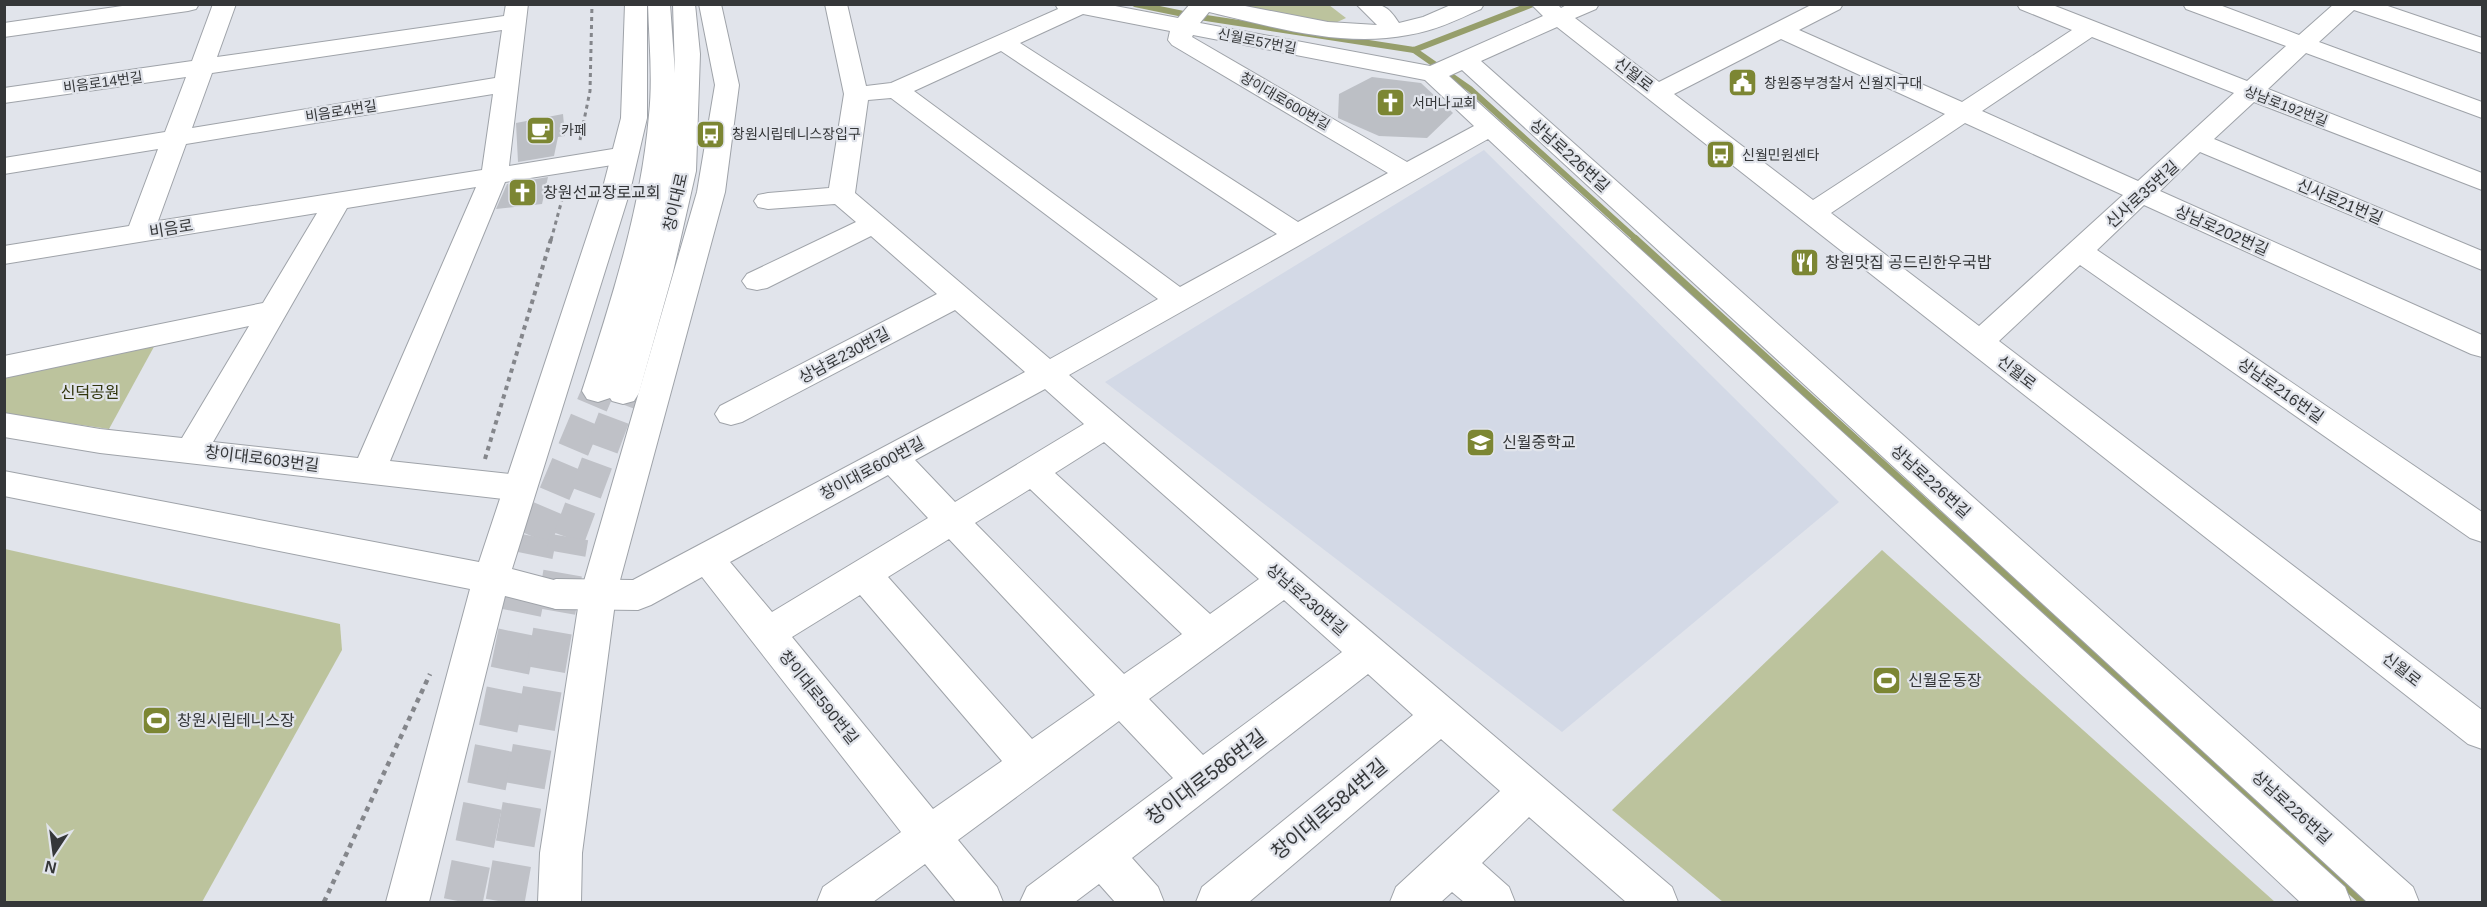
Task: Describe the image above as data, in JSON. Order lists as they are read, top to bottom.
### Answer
{
  "streets": {
    "street": [
      "신월로57번길",
      "신월로",
      "비음로14번길",
      "창이대로600번길",
      "상남로192번길",
      "비음로4번길",
      "상남로226번길",
      "신사로35번길",
      "신사로21번길",
      "창이대로",
      "비음로",
      "상남로202번길",
      "상남로230번길",
      "상남로216번길",
      "창이대로603번길",
      "창이대로590번길",
      "창이대로586번길",
      "창이대로584번길"
    ]
  },
  "crossings": [
    ["신월로57번길", "창이대로600번길"],
    ["신월로57번길", "상남로226번길"],
    ["신월로", "신사로35번길"],
    ["창이대로600번길", "상남로230번길"],
    ["창이대로600번길", "창이대로590번길"],
    ["상남로192번길", "신사로35번길"],
    ["신사로35번길", "신사로21번길"],
    ["신사로35번길", "상남로202번길"],
    ["신사로35번길", "상남로216번길"],
    ["상남로230번길", "창이대로586번길"],
    ["상남로230번길", "창이대로584번길"]
  ],
  "parks": ["신덕공원"],
  "places": {
    "public building": ["창원중부경찰서 신월지구대"],
    "church": ["서머나교회", "창원선교장로교회"],
    "cafe": ["카페"],
    "bus stop": ["창원시립테니스장입구", "신월민원센타"],
    "restaurant": ["창원맛집 공드린한우국밥"],
    "school or university": ["신월중학교"],
    "sports": ["신월운동장", "창원시립테니스장"]
  },
  "north": "bottom"
}
